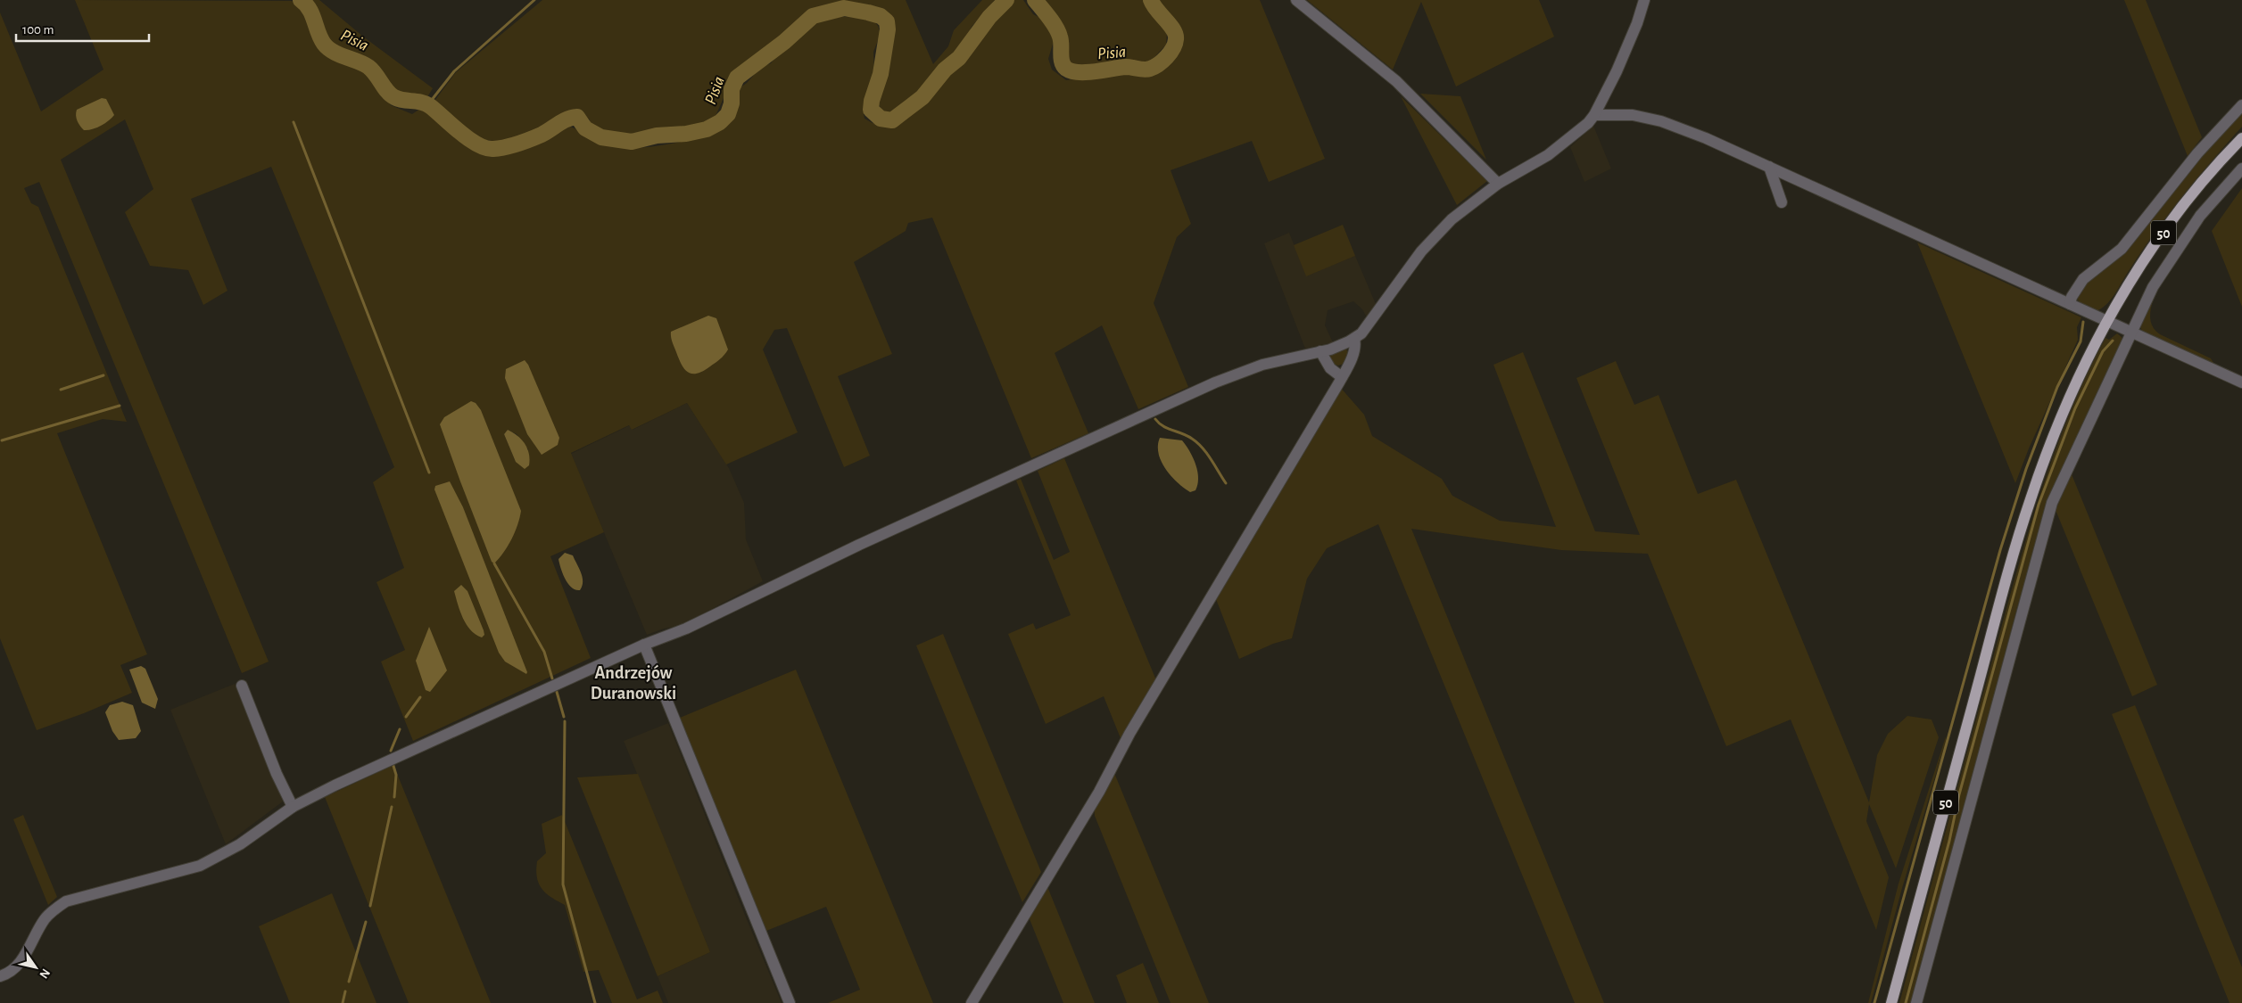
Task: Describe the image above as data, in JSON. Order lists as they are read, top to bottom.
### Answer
{
  "streets": {
    "main road": ["50"]
  },
  "districts": ["Andrzejów Duranowski"],
  "water": ["Pisia"],
  "scale_bar": "100 m",
  "north": "bottom right"
}
